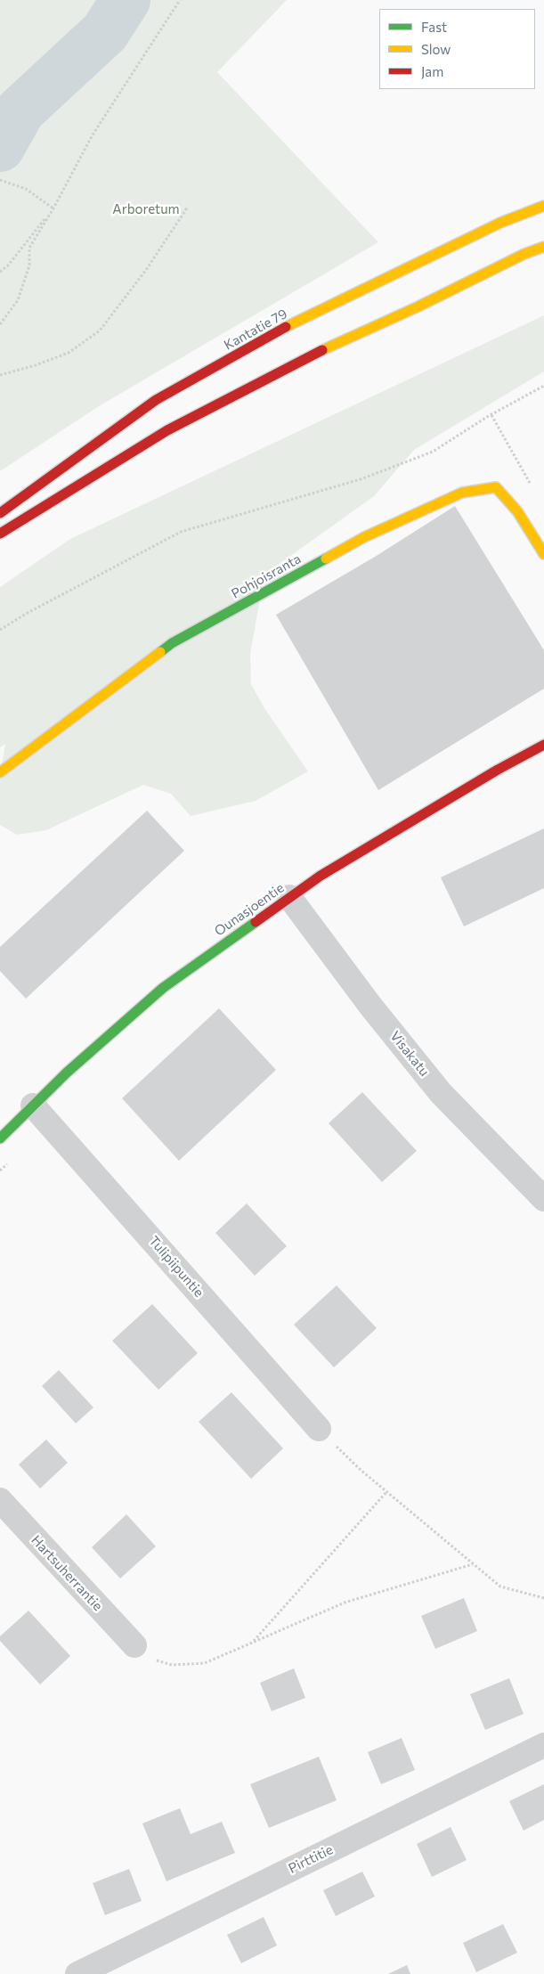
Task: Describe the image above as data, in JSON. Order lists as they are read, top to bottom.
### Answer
{
  "streets": {
    "street": [
      "Kantatie 79",
      "Pohjoisranta",
      "Ounasjoentie",
      "Visakatu",
      "Tulipiipuntie",
      "Hartsuherrantie",
      "Pirttitie"
    ]
  },
  "crossings": [
    ["Ounasjoentie", "Visakatu"],
    ["Ounasjoentie", "Tulipiipuntie"]
  ],
  "parks": ["Arboretum"],
  "legend": ["Fast", "Slow", "Jam"]
}
